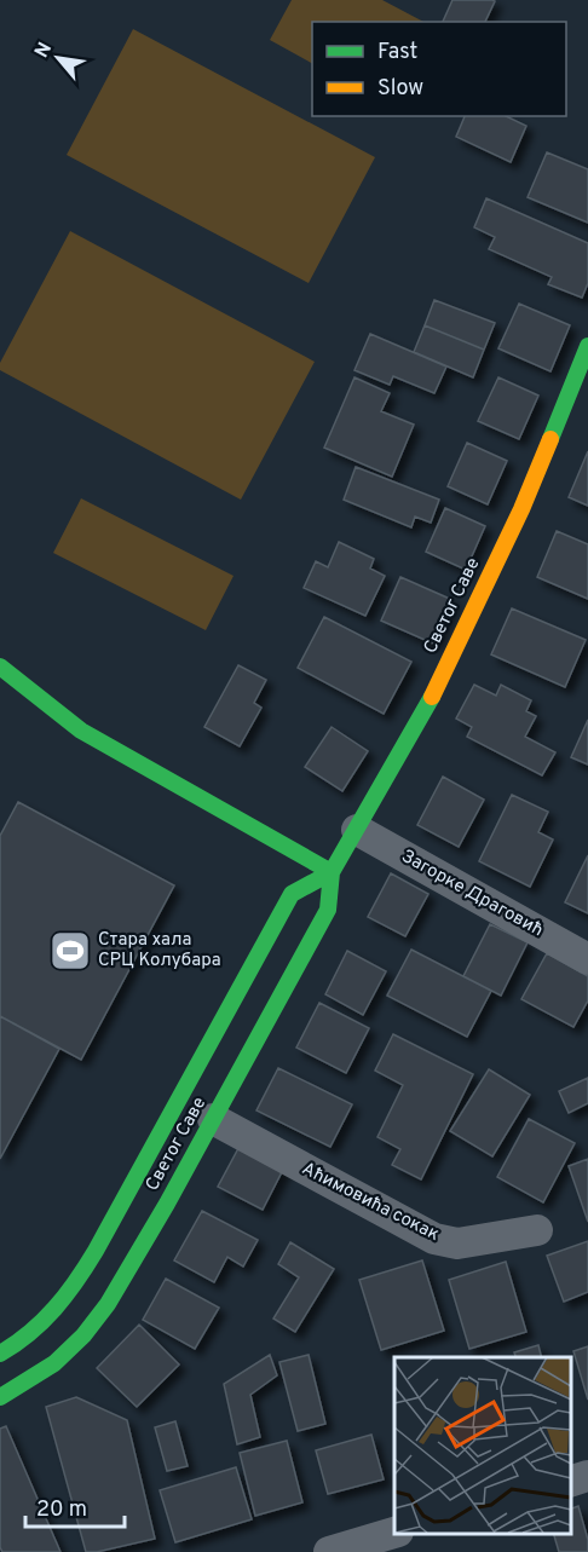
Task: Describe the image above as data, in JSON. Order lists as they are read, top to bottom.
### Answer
{
  "streets": {
    "street": ["Светог Саве", "Загорке Драговић", "Аћимовића сокак"]
  },
  "crossings": [
    ["Светог Саве", "Загорке Драговић"],
    ["Светог Саве", "Аћимовића сокак"]
  ],
  "places": {
    "sports": ["Стара хала СРЦ Колубара"]
  },
  "legend": ["Fast", "Slow"],
  "scale_bar": "20 m",
  "north": "top left"
}
